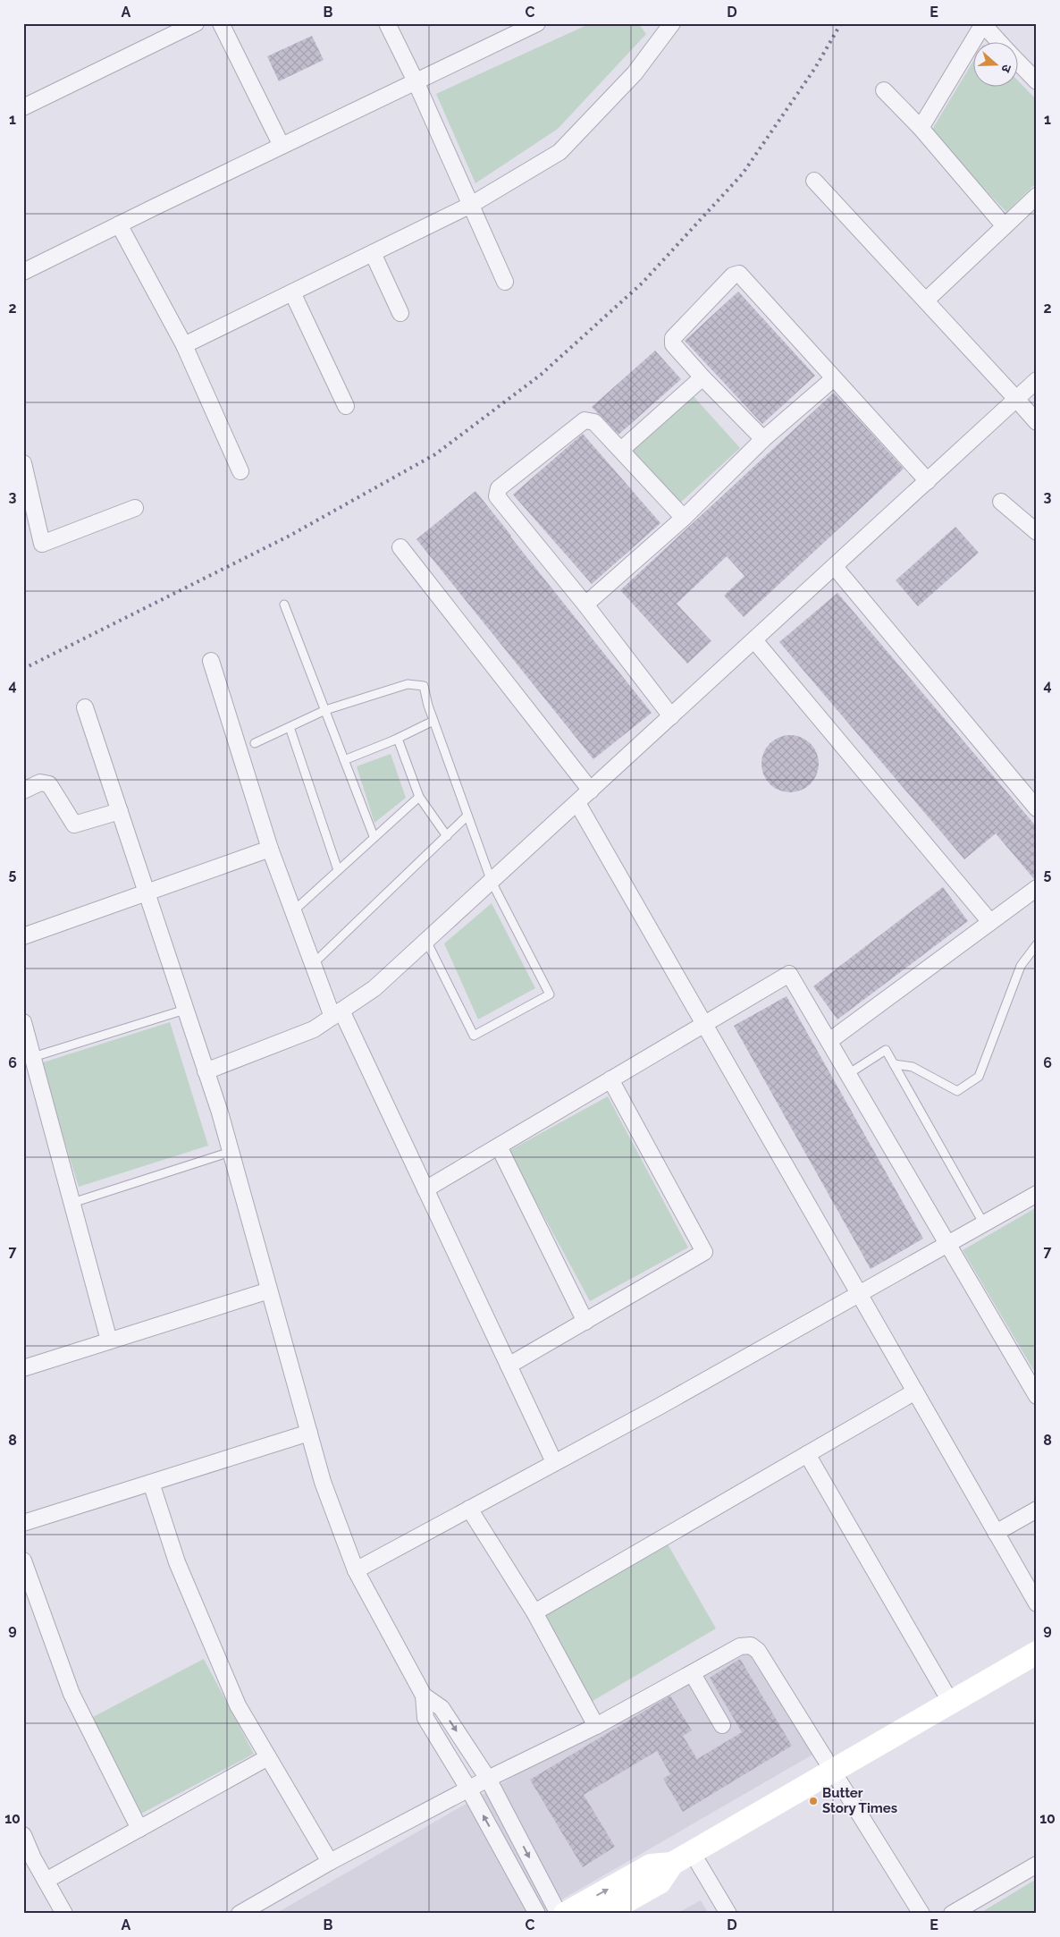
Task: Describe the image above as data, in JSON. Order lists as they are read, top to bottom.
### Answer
{
  "places": ["Butter Story Times"],
  "north": "right",
  "grid": {
    "columns": [
      "A",
      "B",
      "C",
      "D",
      "E"
    ],
    "rows": [
      "1",
      "2",
      "3",
      "4",
      "5",
      "6",
      "7",
      "8",
      "9",
      "10"
    ]
  }
}
